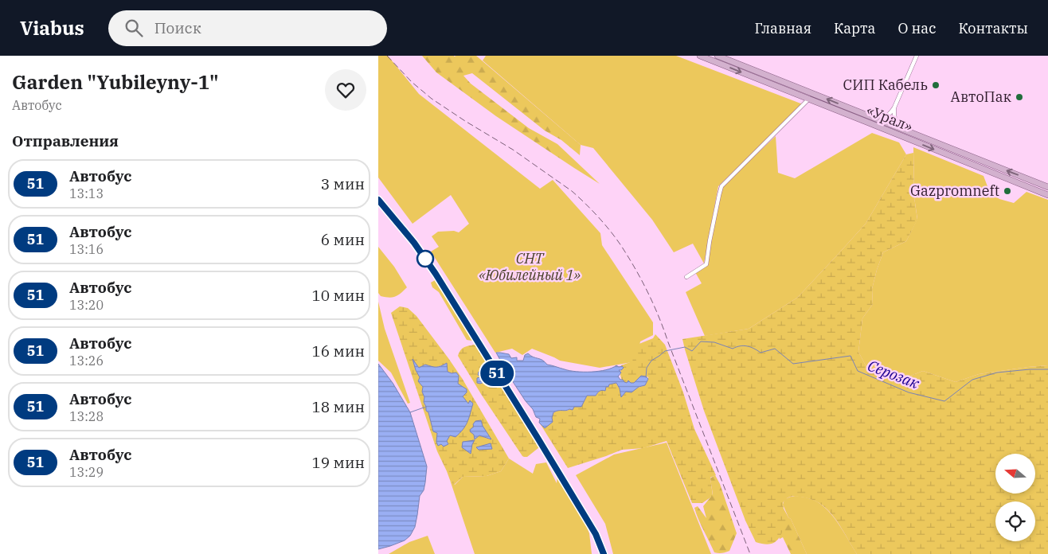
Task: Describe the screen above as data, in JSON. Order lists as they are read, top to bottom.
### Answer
{
  "streets": {
    "main road": ["«Урал»"]
  },
  "water": ["Серозак"],
  "parks": ["СНТ «Юбилейный 1»"],
  "places": ["СИП Кабель", "АвтоПак", "Gazpromneft"],
  "lines": ["bus line 51"],
  "north": "left",
  "page": {
    "header": "Viabus",
    "search": "Поиск",
    "nav": [
      "Главная",
      "Карта",
      "О нас",
      "Контакты"
    ],
    "heading": [
      ["Garden \"Yubileyny-1\"", "Автобус"],
      "Отправления"
    ],
    "on_map": "51",
    "list": [
      {
        "mark": "51",
        "name": "Автобус",
        "note": "13:13",
        "value": "3 мин"
      },
      {
        "mark": "51",
        "name": "Автобус",
        "note": "13:16",
        "value": "6 мин"
      },
      {
        "mark": "51",
        "name": "Автобус",
        "note": "13:20",
        "value": "10 мин"
      },
      {
        "mark": "51",
        "name": "Автобус",
        "note": "13:26",
        "value": "16 мин"
      },
      {
        "mark": "51",
        "name": "Автобус",
        "note": "13:28",
        "value": "18 мин"
      },
      {
        "mark": "51",
        "name": "Автобус",
        "note": "13:29",
        "value": "19 мин"
      }
    ]
  }
}
